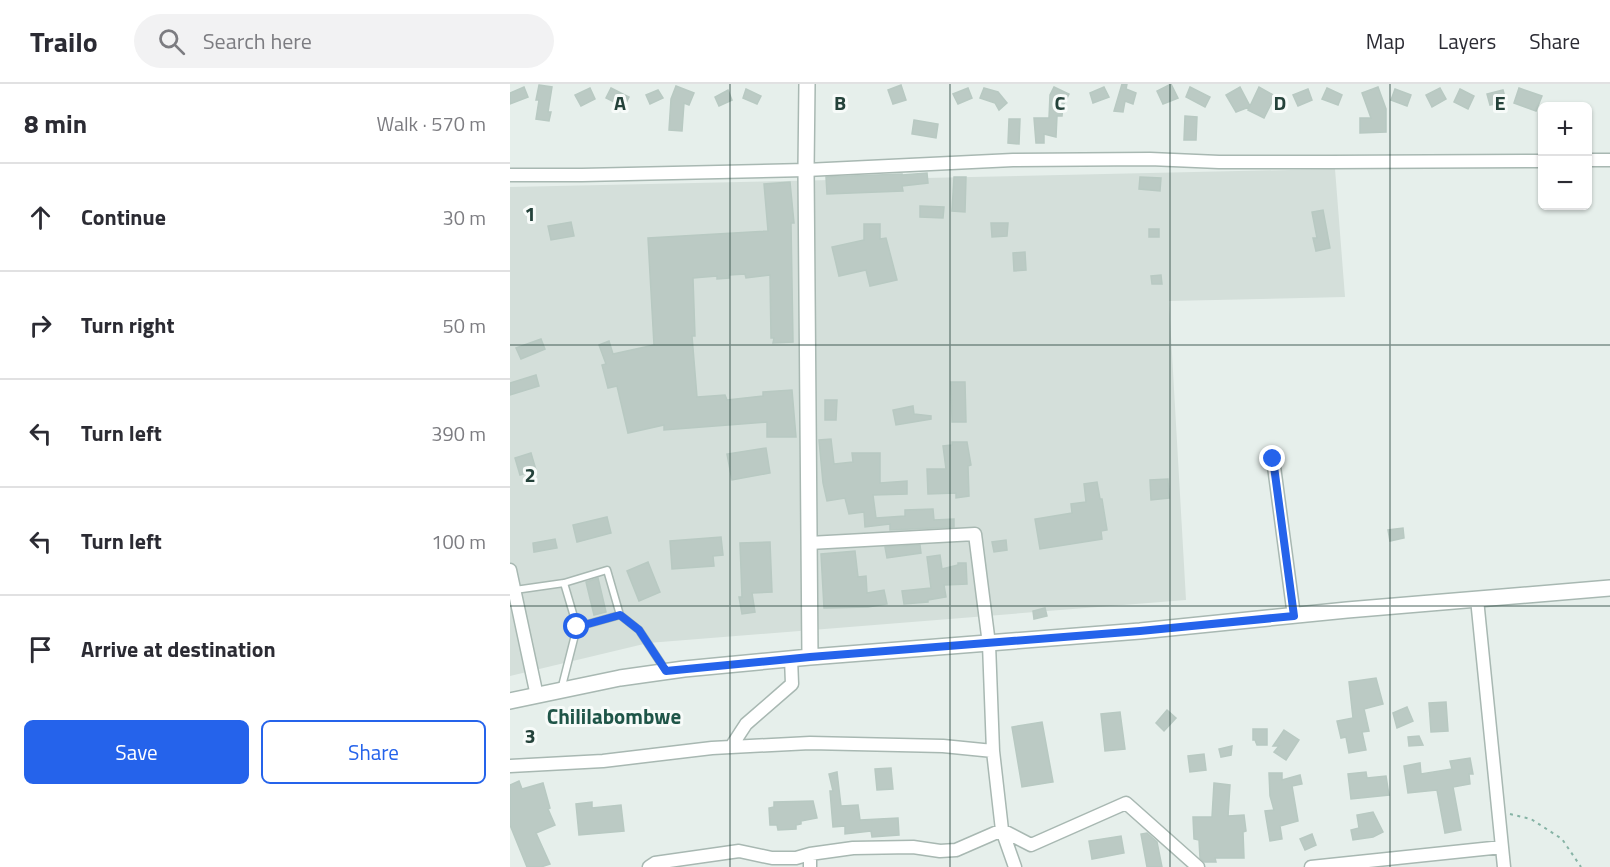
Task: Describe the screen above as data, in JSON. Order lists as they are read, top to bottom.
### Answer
{
  "districts": ["Chililabombwe"],
  "page": {
    "header": "Trailo",
    "search": "Search here",
    "nav": ["Map", "Layers", "Share"],
    "heading": ["8 min", "Walk · 570 m"],
    "map_buttons": ["+", "−"],
    "list": [
      ["Continue", "30 m"],
      ["Turn right", "50 m"],
      ["Turn left", "390 m"],
      ["Turn left", "100 m"],
      "Arrive at destination"
    ],
    "buttons": ["Save", "Share"]
  },
  "grid": {
    "columns": [
      "A",
      "B",
      "C",
      "D",
      "E"
    ],
    "rows": ["1", "2", "3"]
  }
}
